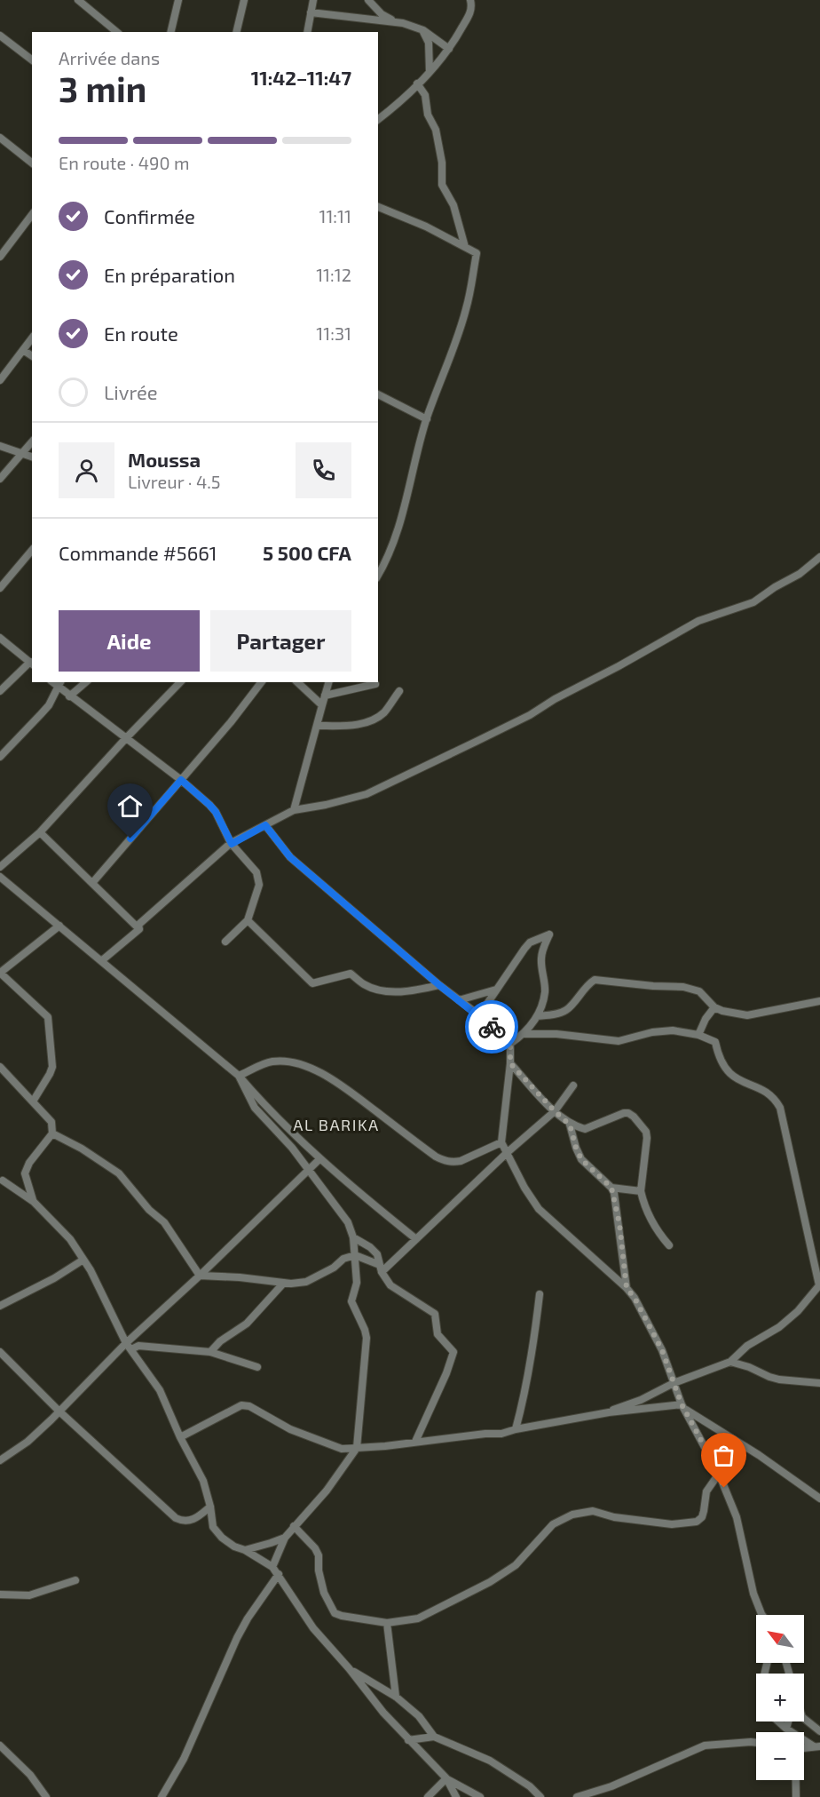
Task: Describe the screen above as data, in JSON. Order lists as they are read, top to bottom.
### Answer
{
  "districts": ["AL BARIKA"],
  "north": "top left",
  "page": {
    "heading": ["3 min", "Arrivée dans", "11:42–11:47"],
    "panel": [
      "Moussa",
      "Livreur · 4.5",
      "Commande #5661",
      "5 500 CFA"
    ],
    "bar": "En route · 490 m",
    "list": [
      ["Confirmée", "11:11"],
      ["En préparation", "11:12"],
      ["En route", "11:31"],
      "Livrée"
    ],
    "buttons": ["Aide", "Partager"],
    "map_buttons": ["+", "−"]
  }
}
